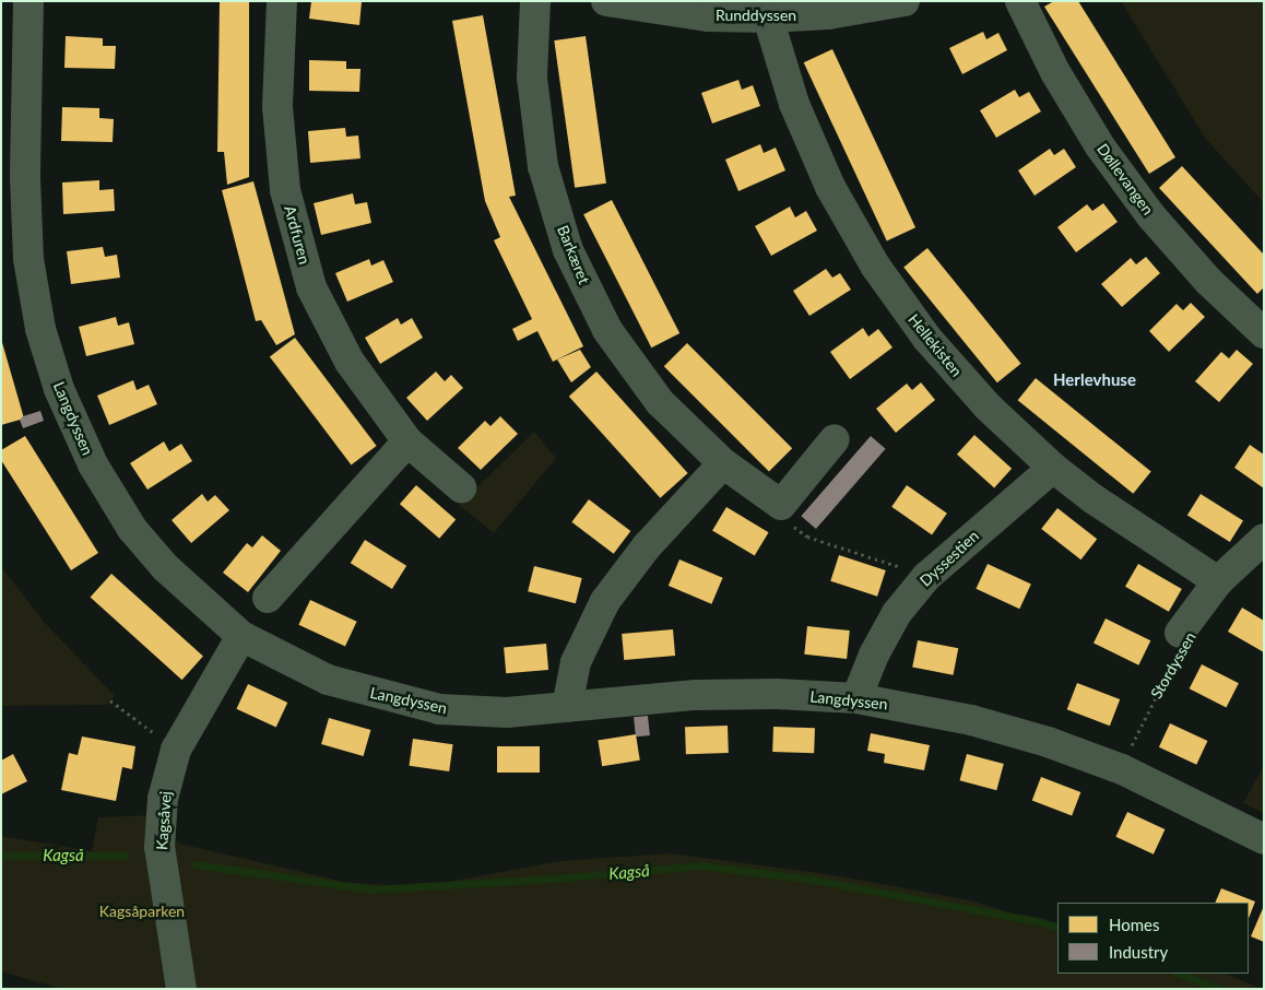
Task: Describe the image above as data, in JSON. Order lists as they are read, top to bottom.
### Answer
{
  "streets": {
    "street": [
      "Runddyssen",
      "Døllevangen",
      "Ardfuren",
      "Barkæret",
      "Hellekisten",
      "Langdyssen",
      "Dyssestien",
      "Stordyssen",
      "Kagsåvej"
    ]
  },
  "crossings": [
    ["Runddyssen", "Hellekisten"],
    ["Hellekisten", "Dyssestien"],
    ["Hellekisten", "Stordyssen"],
    ["Langdyssen", "Dyssestien"],
    ["Langdyssen", "Kagsåvej"]
  ],
  "districts": ["Herlevhuse"],
  "water": ["Kagså"],
  "parks": ["Kagsåparken"],
  "legend": ["Homes", "Industry"]
}
